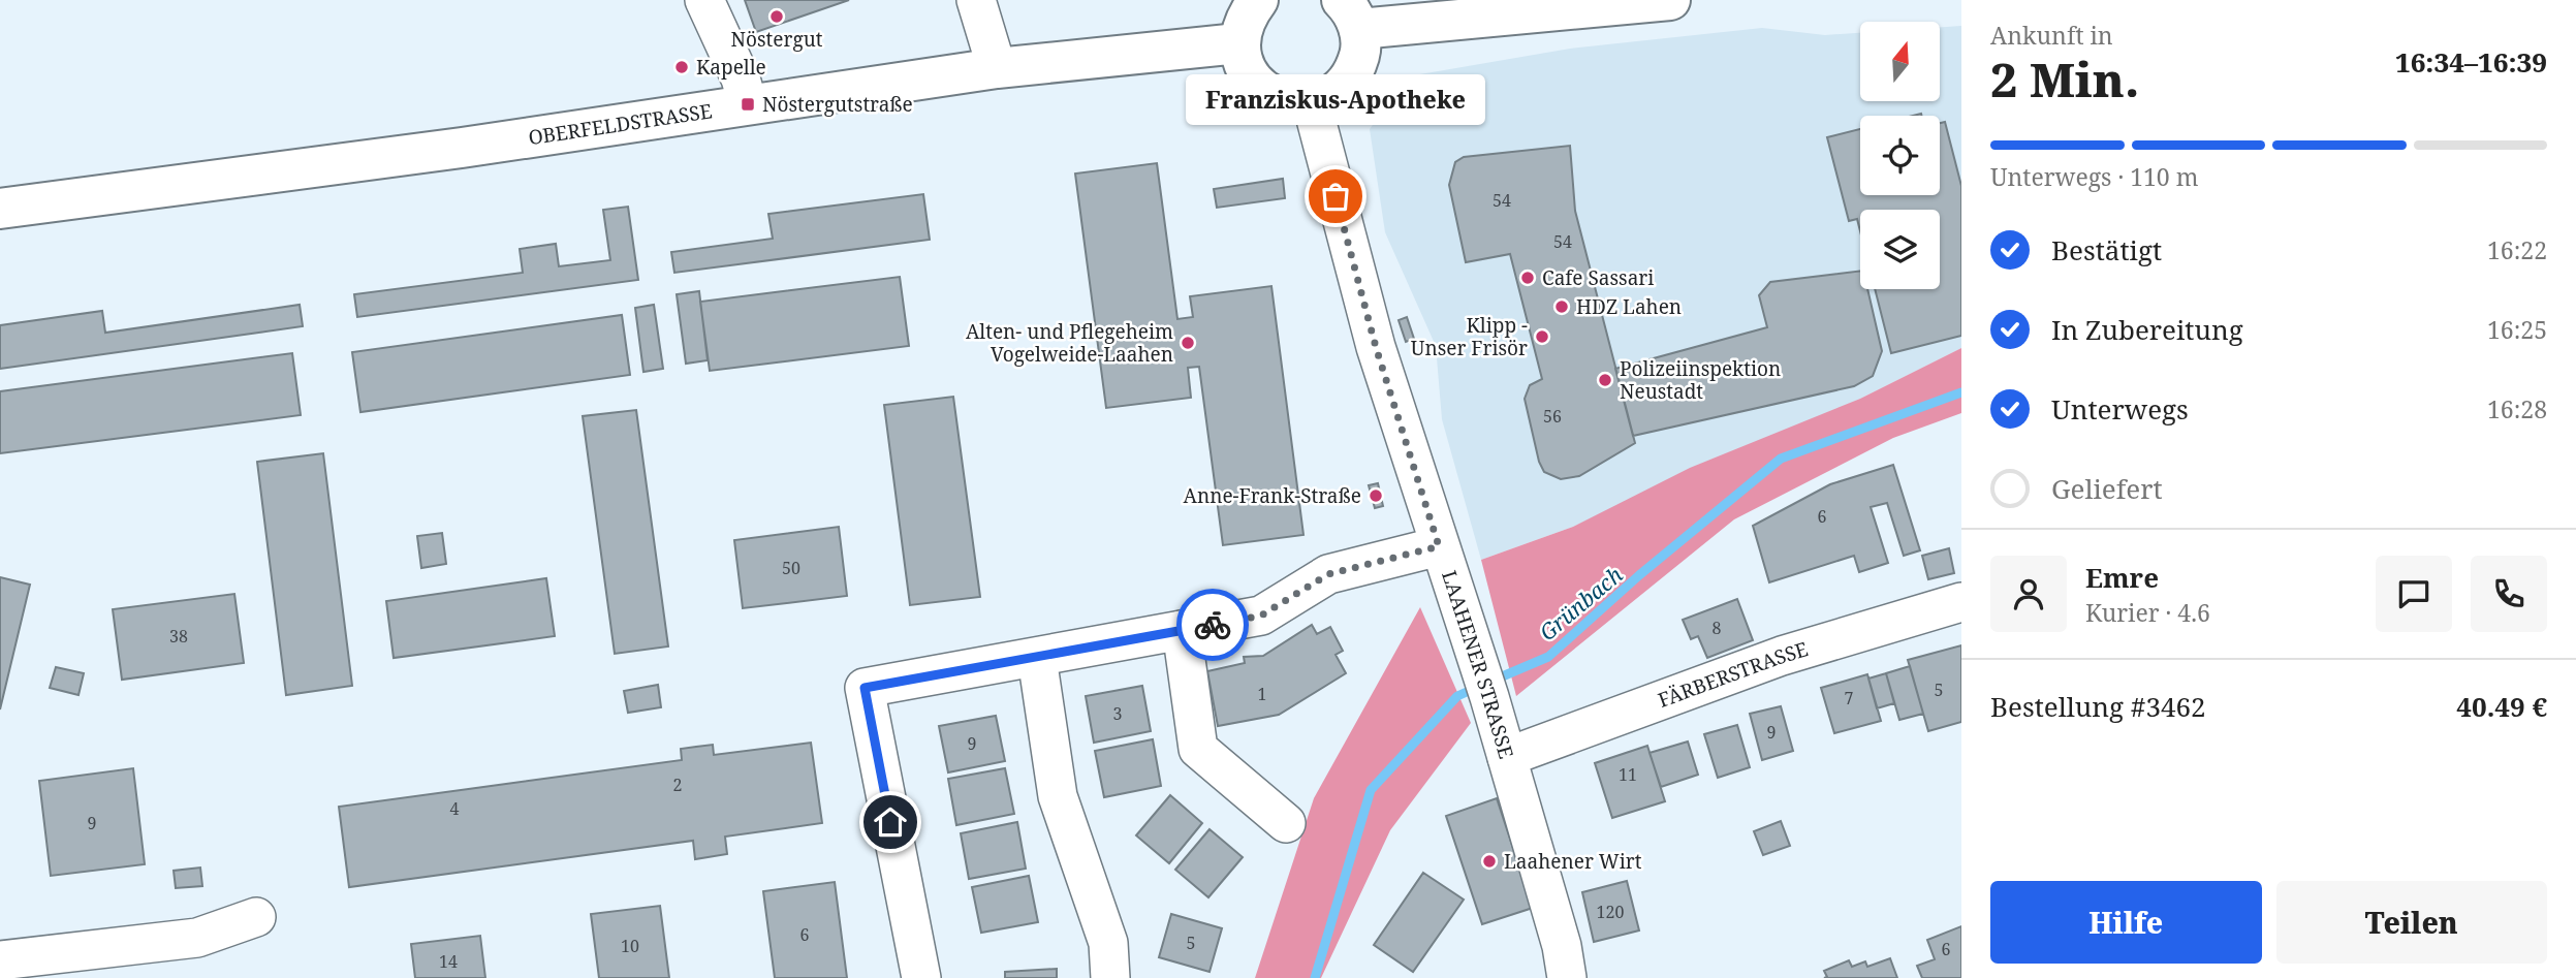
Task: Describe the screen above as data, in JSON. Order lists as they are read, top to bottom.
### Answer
{
  "streets": {
    "main road": ["OBERFELDSTRASSE"],
    "street": ["LAAHENER STRASSE", "FÄRBERSTRASSE"]
  },
  "crossings": [
    ["LAAHENER STRASSE", "FÄRBERSTRASSE"]
  ],
  "water": ["Grünbach"],
  "places": {
    "other": [
      "Nöstergut",
      "Kapelle",
      "Franziskus-Apotheke",
      "Cafe Sassari",
      "HDZ Lahen",
      "Klipp - Unser Frisör",
      "Alten- und Pflegeheim Vogelweide-Laahen",
      "Polizeiinspektion Neustadt",
      "Anne-Frank-Straße",
      "Laahener Wirt"
    ],
    "transit": ["Nöstergutstraße"]
  },
  "house_numbers": [
    "54",
    "54",
    "56",
    "6",
    "50",
    "8",
    "38",
    "5",
    "1",
    "7",
    "3",
    "9",
    "9",
    "11",
    "2",
    "4",
    "9",
    "120",
    "6",
    "5",
    "10",
    "6",
    "14"
  ],
  "north": "top",
  "page": {
    "heading": ["2 Min.", "Ankunft in", "16:34–16:39"],
    "panel": [
      "Emre",
      "Kurier · 4.6",
      "Bestellung #3462",
      "40.49 €"
    ],
    "bubble": "Franziskus-Apotheke",
    "bar": "Unterwegs · 110 m",
    "list": [
      ["Bestätigt", "16:22"],
      ["In Zubereitung", "16:25"],
      ["Unterwegs", "16:28"],
      "Geliefert"
    ],
    "buttons": ["Hilfe", "Teilen"]
  }
}
